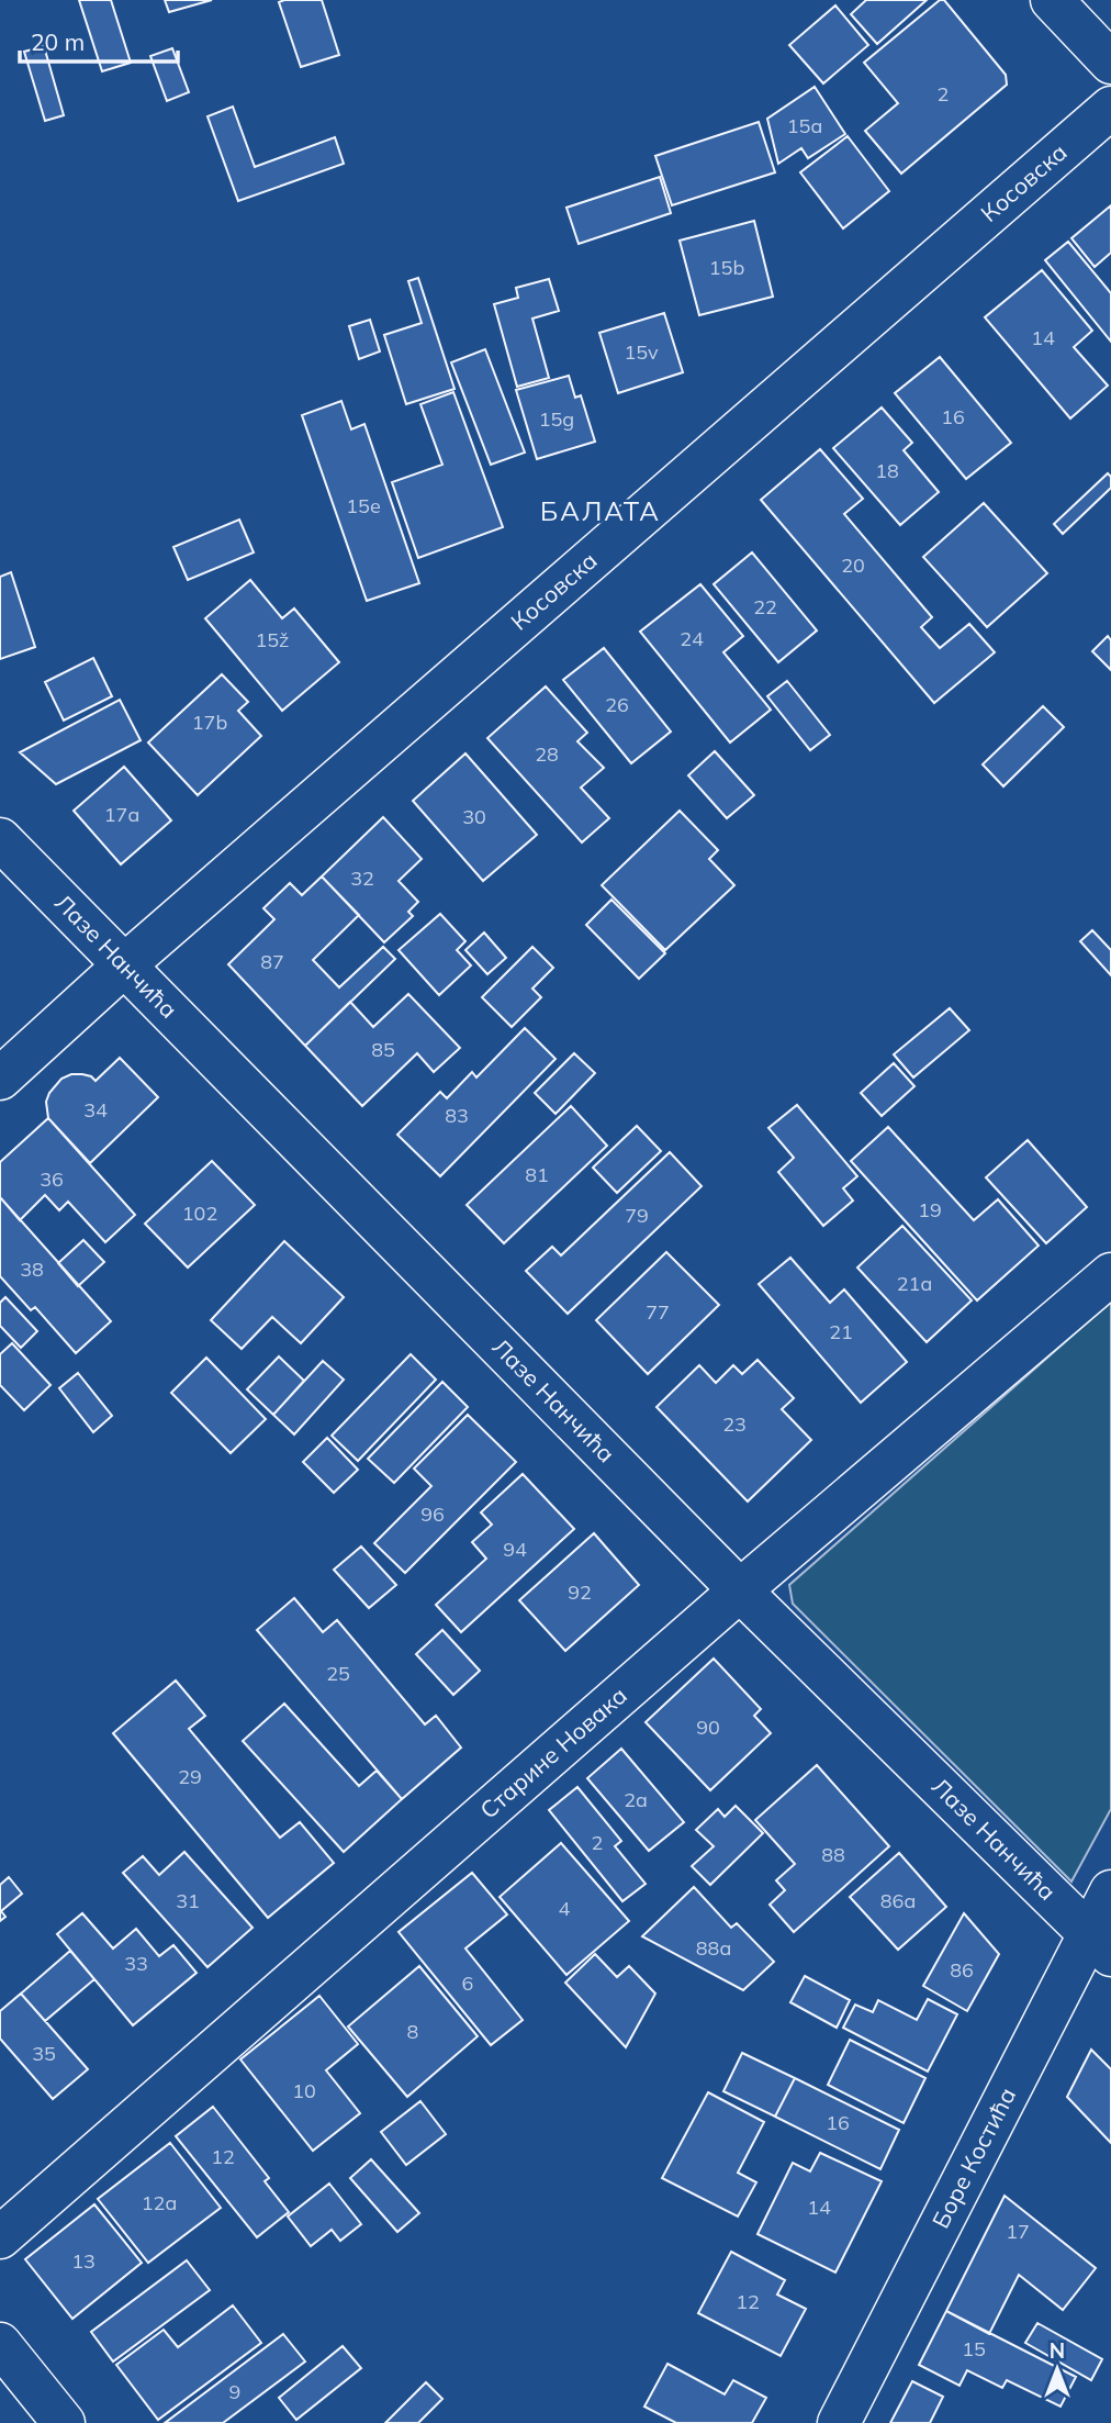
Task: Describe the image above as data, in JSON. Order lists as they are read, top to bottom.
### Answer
{
  "streets": {
    "street": [
      "Косовска",
      "Лазе Нанчића",
      "Старине Новака",
      "Боре Костића"
    ]
  },
  "crossings": [
    ["Косовска", "Лазе Нанчића"],
    ["Лазе Нанчића", "Старине Новака"],
    ["Лазе Нанчића", "Боре Костића"]
  ],
  "districts": ["БАЛАТА"],
  "house_numbers": [
    "2",
    "15a",
    "15b",
    "14",
    "15v",
    "16",
    "15g",
    "18",
    "15e",
    "20",
    "22",
    "24",
    "15ž",
    "26",
    "17b",
    "28",
    "17a",
    "30",
    "32",
    "87",
    "85",
    "34",
    "83",
    "81",
    "36",
    "19",
    "102",
    "79",
    "38",
    "21a",
    "77",
    "21",
    "23",
    "96",
    "94",
    "92",
    "25",
    "90",
    "29",
    "2a",
    "2",
    "88",
    "31",
    "86a",
    "4",
    "88a",
    "33",
    "86",
    "6",
    "8",
    "35",
    "10",
    "16",
    "12",
    "12a",
    "14",
    "17",
    "13",
    "12",
    "15",
    "9"
  ],
  "scale_bar": "20 m",
  "north": "top"
}
